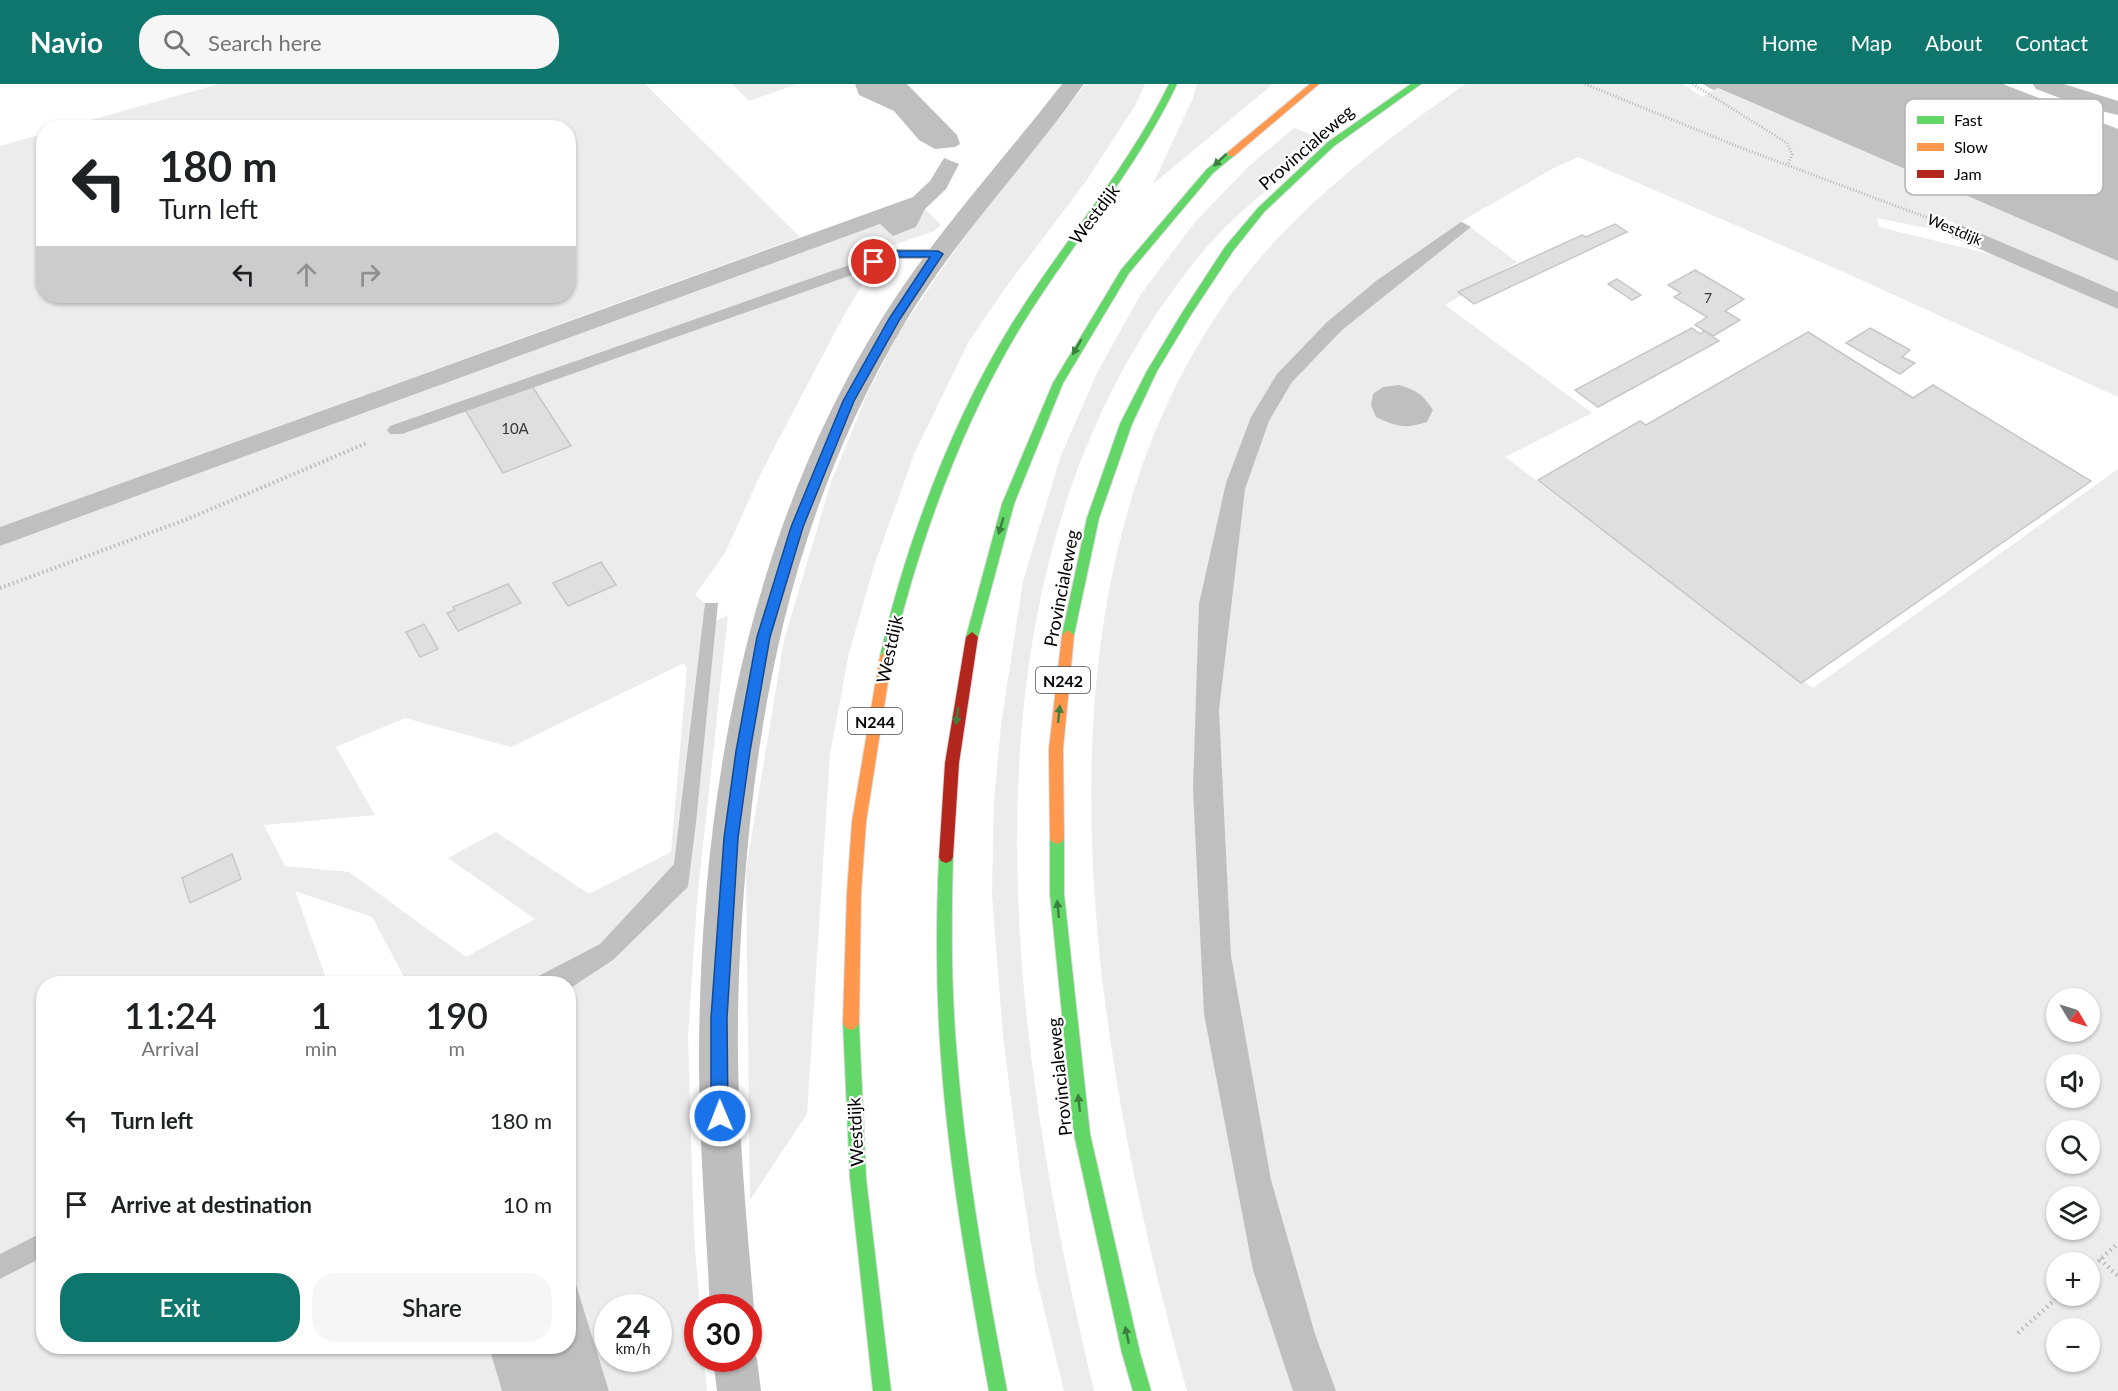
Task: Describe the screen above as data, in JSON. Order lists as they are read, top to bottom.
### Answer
{
  "streets": {
    "main road": [
      "Provincialeweg",
      "Westdijk",
      "N242",
      "N244"
    ]
  },
  "house_numbers": ["7", "10A"],
  "legend": ["Fast", "Slow", "Jam"],
  "north": "bottom right",
  "page": {
    "header": "Navio",
    "search": "Search here",
    "nav": [
      "Home",
      "Map",
      "About",
      "Contact"
    ],
    "turn": ["180 m", "Turn left"],
    "eta": [
      "11:24",
      "Arrival",
      "1",
      "min",
      "190",
      "m"
    ],
    "map_buttons": ["+", "−"],
    "list": [
      {
        "name": "Turn left",
        "value": "180 m"
      },
      {
        "name": "Arrive at destination",
        "value": "10 m"
      }
    ],
    "buttons": ["Exit", "Share"],
    "speed": "24 km/h",
    "limit": "30"
  }
}
